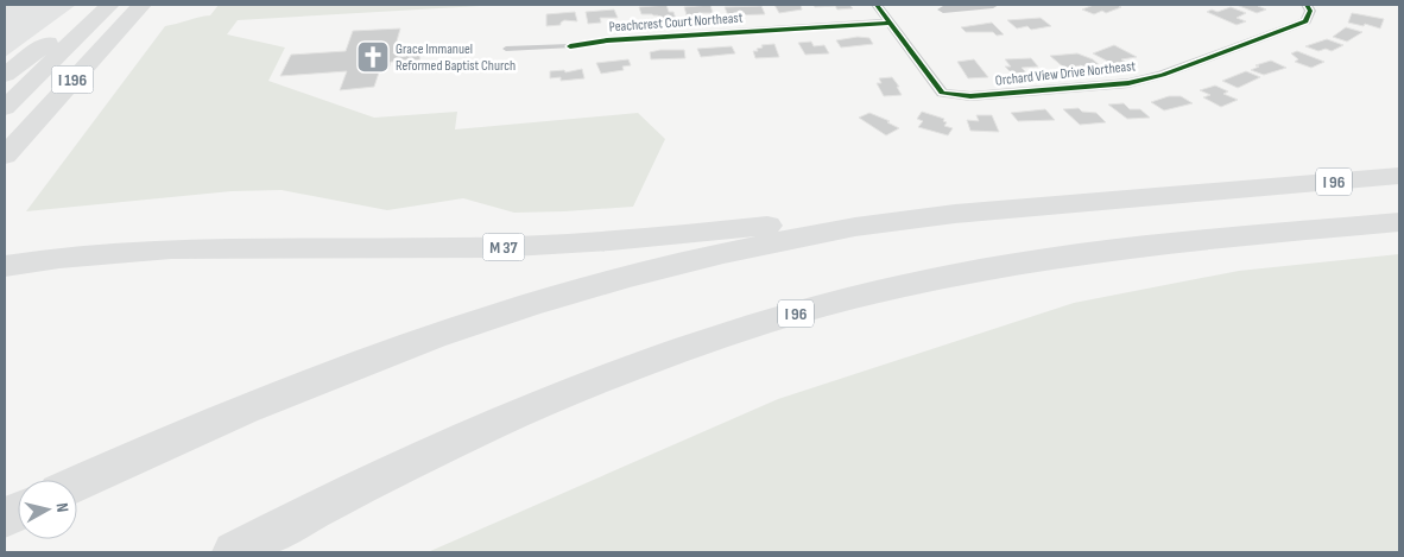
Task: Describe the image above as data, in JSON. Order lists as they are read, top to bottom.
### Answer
{
  "streets": {
    "highway": ["I 196", "I 96", "M 37"],
    "street": ["Peachcrest Court Northeast", "Orchard View Drive Northeast"]
  },
  "crossings": [
    ["Peachcrest Court Northeast", "Orchard View Drive Northeast"],
    ["I 96", "M 37"]
  ],
  "places": {
    "church": ["Grace Immanuel Reformed Baptist Church"]
  },
  "north": "right"
}
